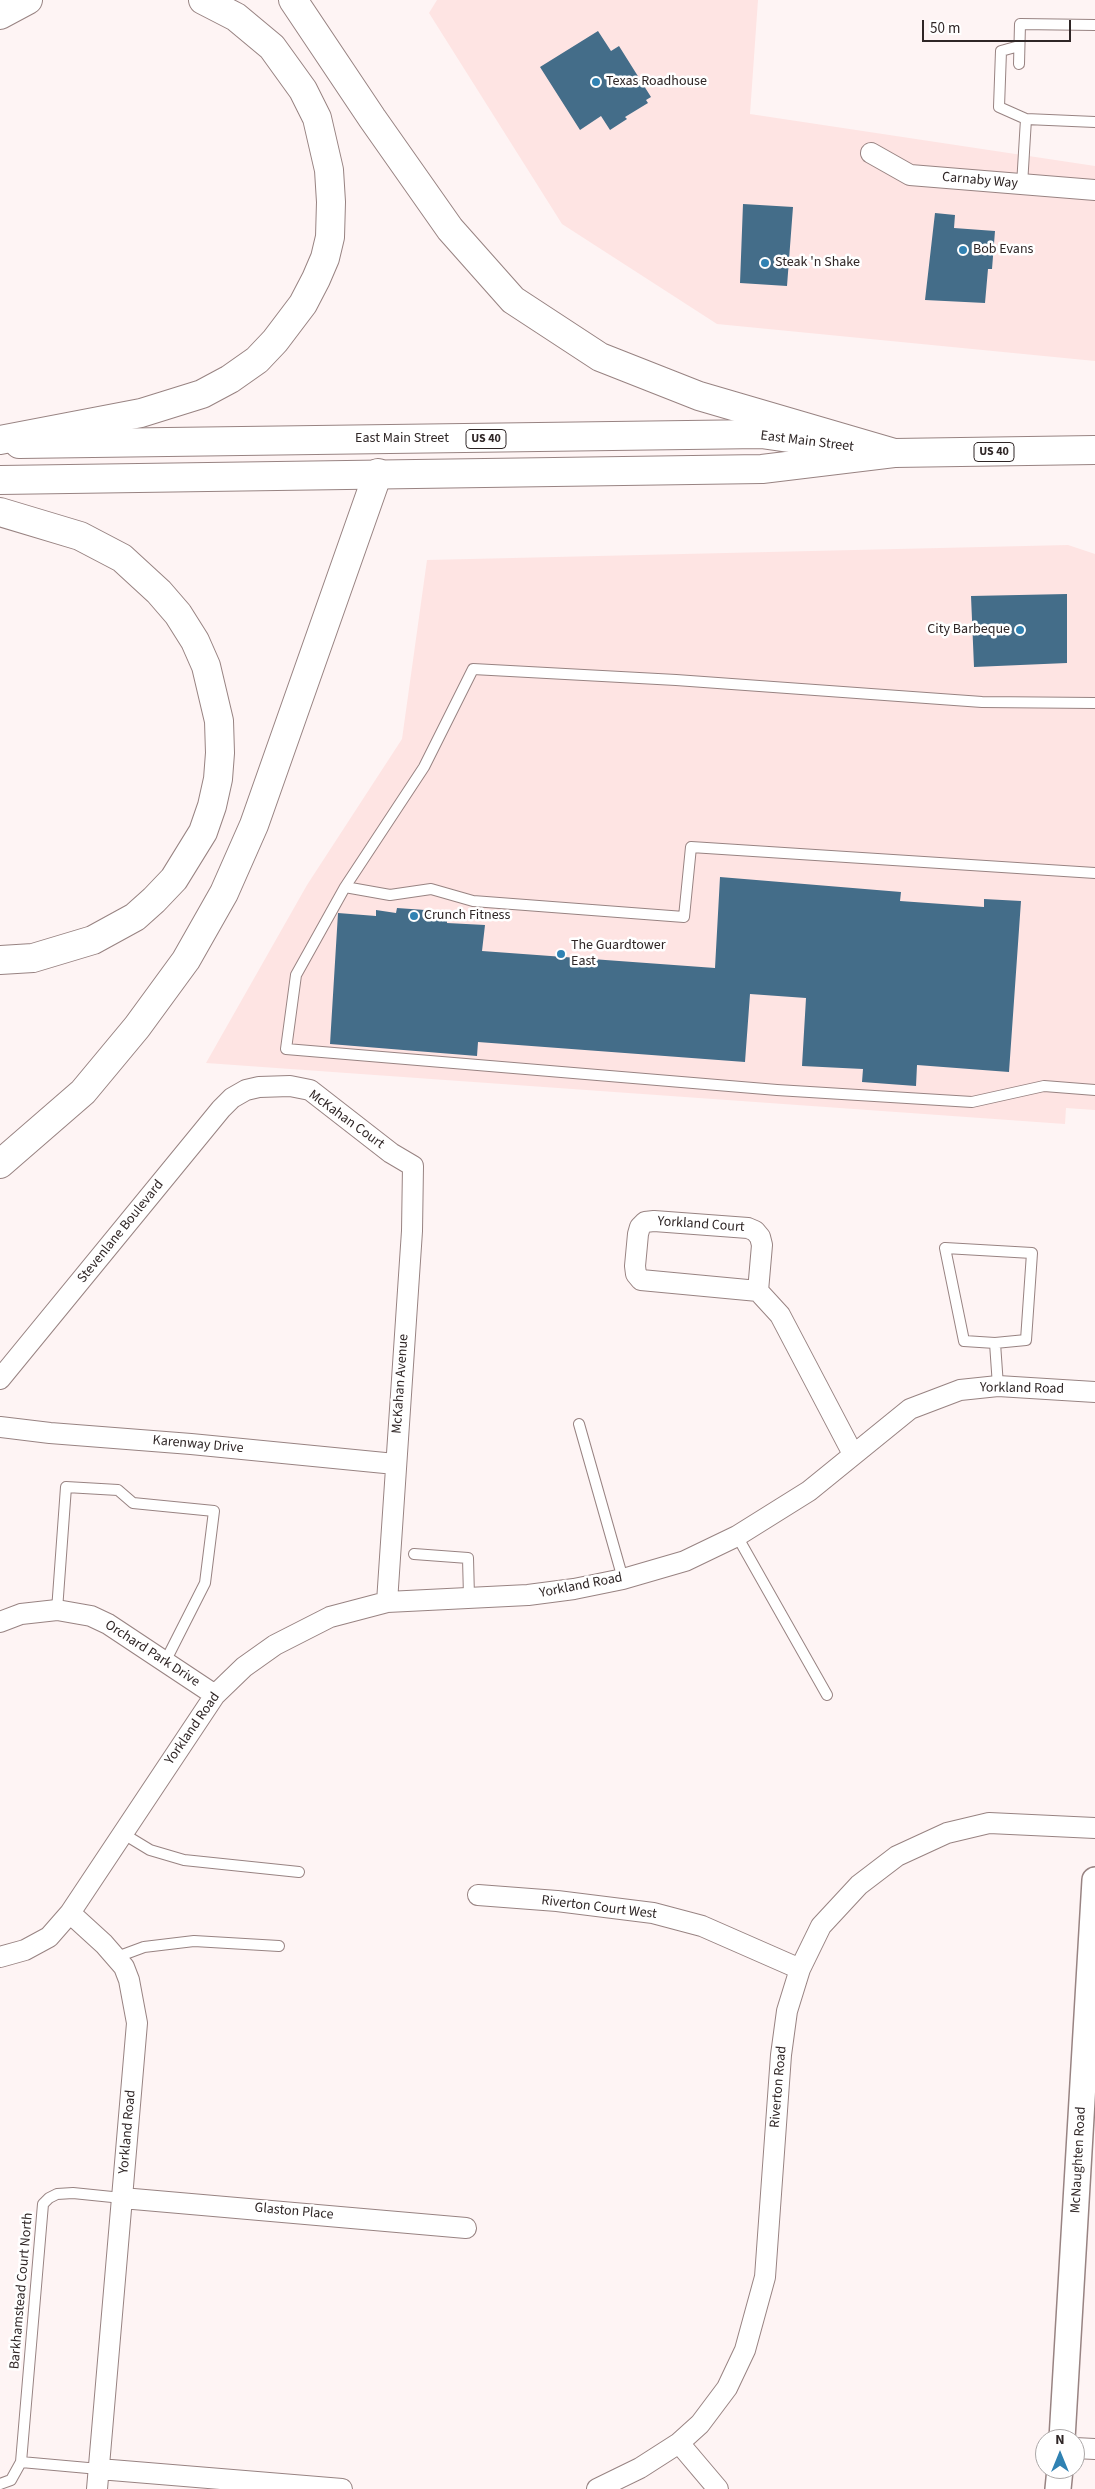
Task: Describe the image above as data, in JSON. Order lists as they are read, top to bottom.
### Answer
{
  "streets": {
    "main road": ["East Main Street", "US 40"],
    "street": [
      "Carnaby Way",
      "McKahan Court",
      "Yorkland Court",
      "Stevenlane Boulevard",
      "McKahan Avenue",
      "Yorkland Road",
      "Karenway Drive",
      "Orchard Park Drive",
      "Riverton Court West",
      "Riverton Road",
      "McNaughten Road",
      "Glaston Place"
    ],
    "lane": ["Barkhamstead Court North"]
  },
  "crossings": [
    ["McKahan Court", "Stevenlane Boulevard"],
    ["McKahan Court", "McKahan Avenue"],
    ["McKahan Avenue", "Yorkland Road"],
    ["McKahan Avenue", "Karenway Drive"],
    ["Yorkland Road", "Orchard Park Drive"],
    ["Yorkland Road", "Glaston Place"],
    ["Yorkland Road", "Barkhamstead Court North"],
    ["Riverton Court West", "Riverton Road"],
    ["Glaston Place", "Barkhamstead Court North"]
  ],
  "places": [
    "Texas Roadhouse",
    "Bob Evans",
    "Steak 'n Shake",
    "City Barbeque",
    "Crunch Fitness",
    "The Guardtower East"
  ],
  "scale_bar": "50 m",
  "north": "top"
}
